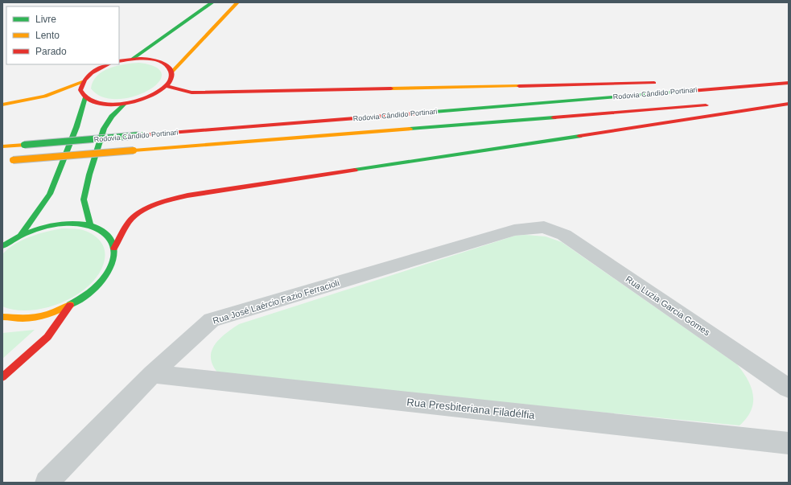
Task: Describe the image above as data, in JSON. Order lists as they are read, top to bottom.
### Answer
{
  "streets": {
    "main road": ["Rodovia Cândido Portinari"],
    "street": ["Rua José Laércio Fazio Ferracioli", "Rua Luzia Garcia Gomes", "Rua Presbiteriana Filadélfia"]
  },
  "crossings": [
    ["Rua José Laércio Fazio Ferracioli", "Rua Luzia Garcia Gomes"],
    ["Rua José Laércio Fazio Ferracioli", "Rua Presbiteriana Filadélfia"]
  ],
  "legend": ["Livre", "Lento", "Parado"]
}
